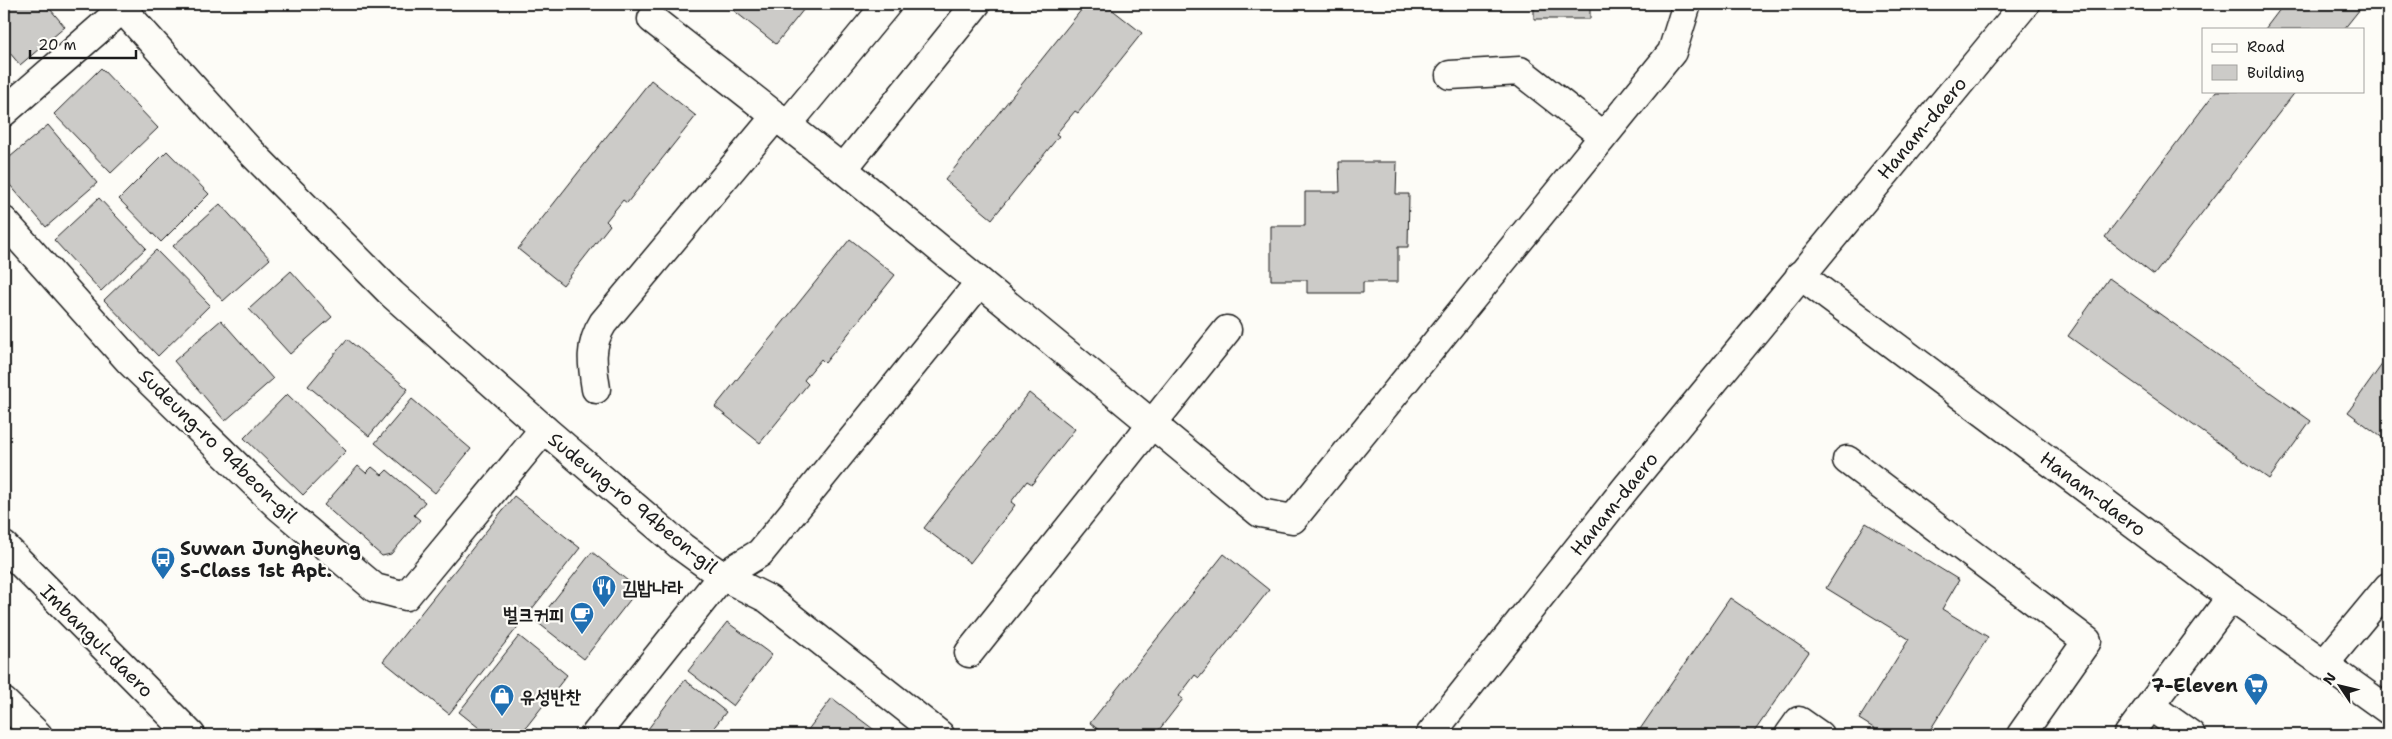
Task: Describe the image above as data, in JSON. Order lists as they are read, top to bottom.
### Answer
{
  "streets": {
    "street": ["Hanam-daero", "Sudeung-ro 94beon-gil", "Imbangul-daero"]
  },
  "places": {
    "bus stop": ["Suwan Jungheung S-Class 1st Apt."],
    "restaurant": ["김밥나라"],
    "cafe": ["벌크커피"],
    "supermarket": ["7-Eleven"],
    "shop": ["유성반찬"]
  },
  "legend": ["Road", "Building"],
  "scale_bar": "20 m",
  "north": "top left"
}
